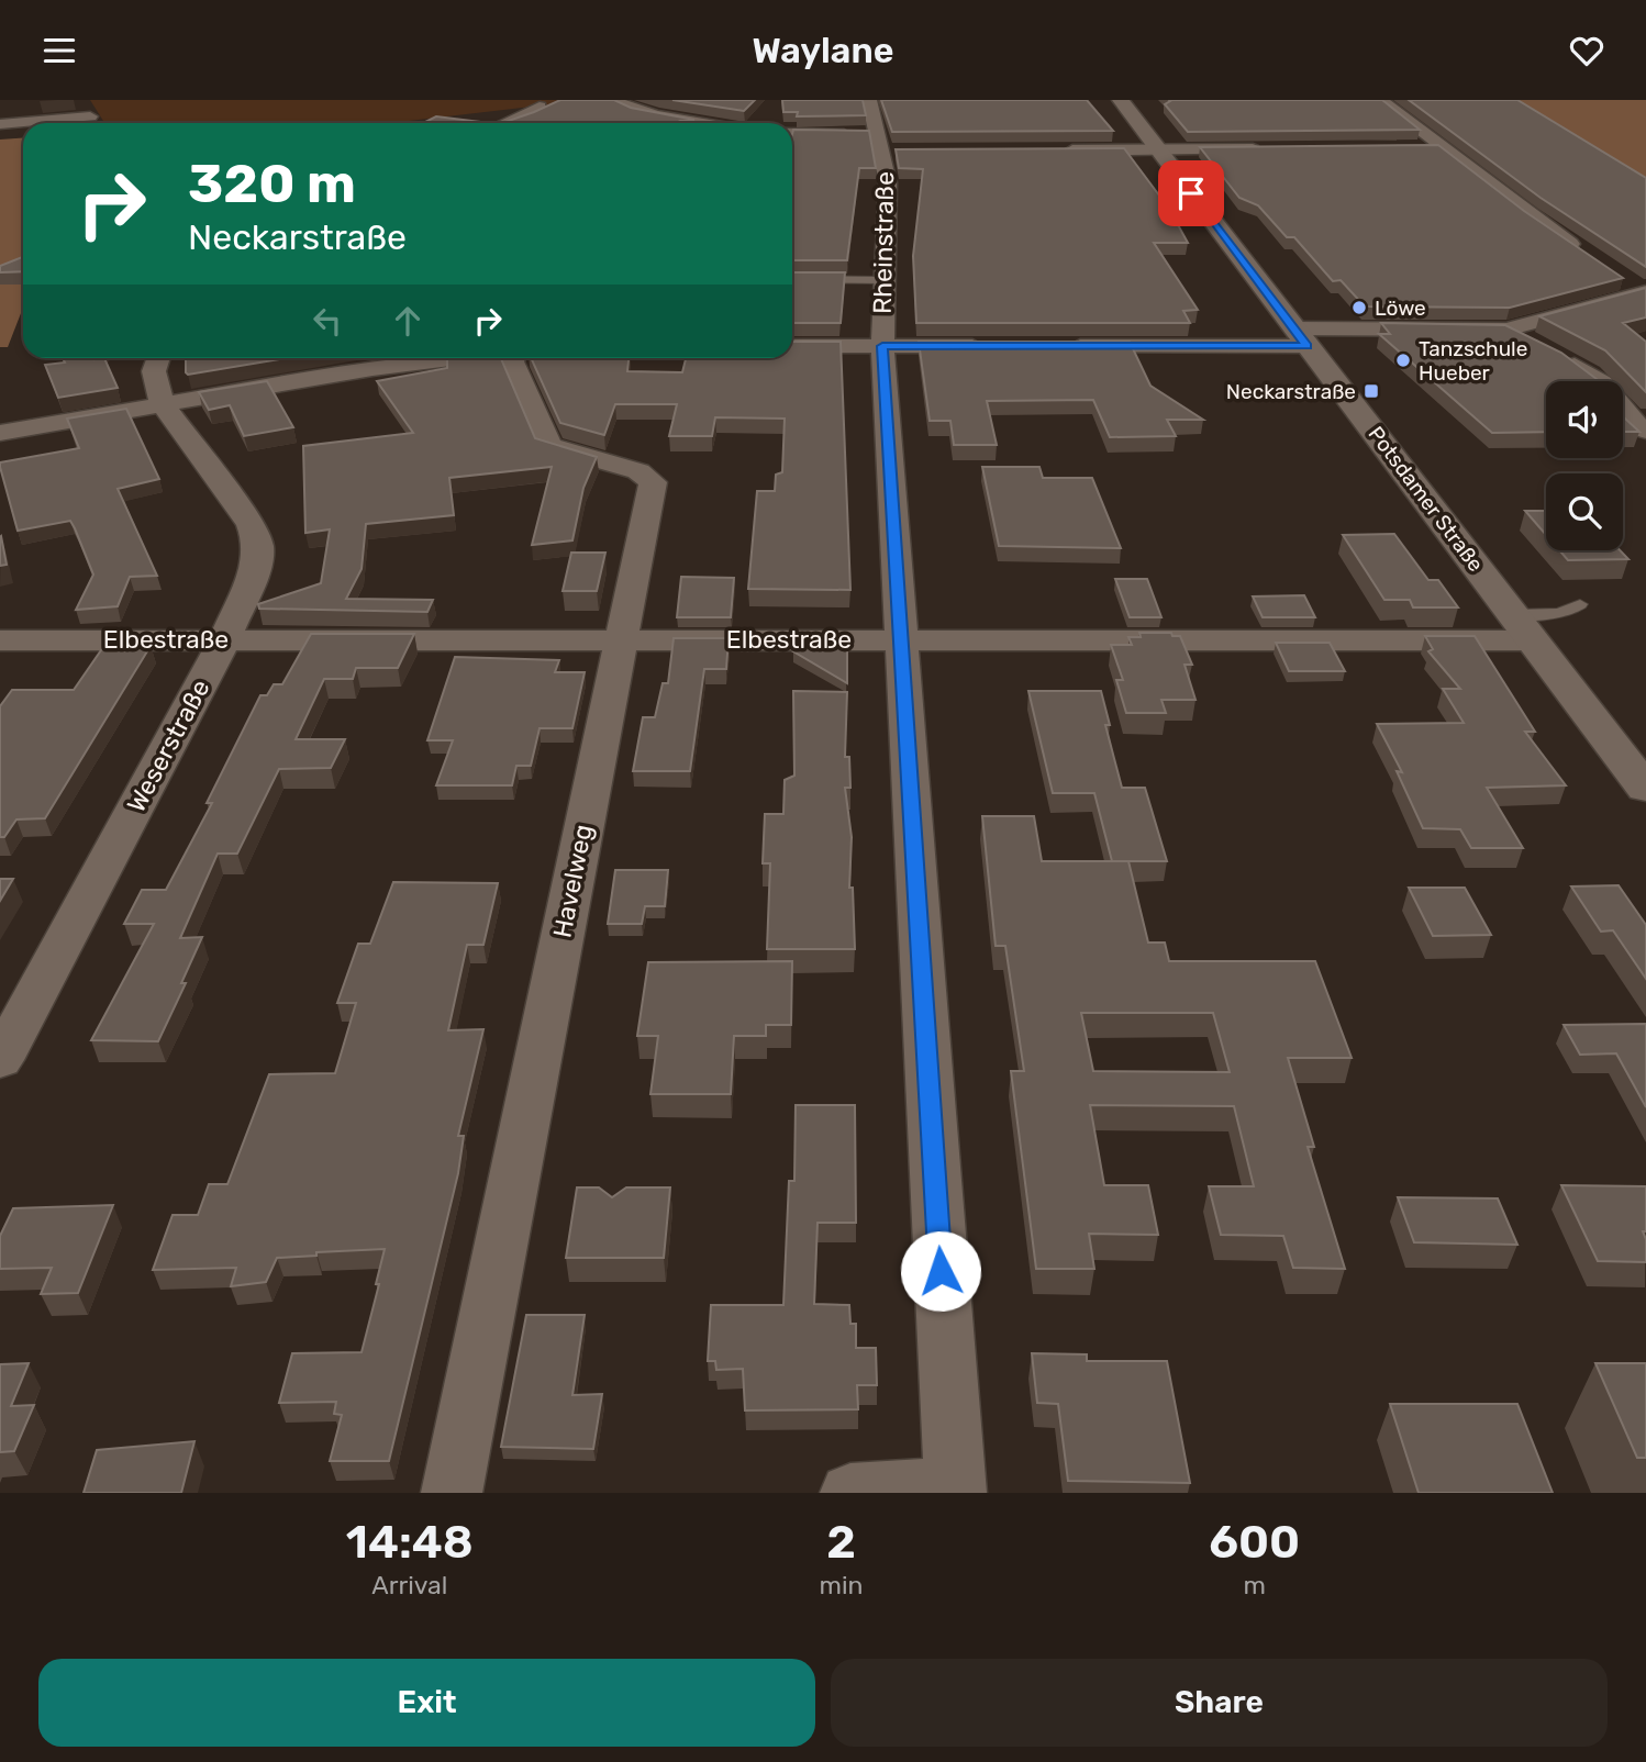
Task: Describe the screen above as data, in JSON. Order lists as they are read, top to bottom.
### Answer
{
  "streets": {
    "main road": ["Potsdamer Straße"],
    "street": [
      "Rheinstraße",
      "Elbestraße",
      "Weserstraße",
      "Havelweg"
    ]
  },
  "crossings": [
    ["Rheinstraße", "Elbestraße"],
    ["Potsdamer Straße", "Elbestraße"],
    ["Elbestraße", "Weserstraße"],
    ["Elbestraße", "Havelweg"]
  ],
  "places": {
    "other": ["Löwe", "Tanzschule Hueber"],
    "transit": ["Neckarstraße"]
  },
  "page": {
    "header": "Waylane",
    "turn": ["320 m", "Neckarstraße"],
    "eta": [
      "14:48",
      "Arrival",
      "2",
      "min",
      "600",
      "m"
    ],
    "buttons": ["Exit", "Share"]
  }
}
